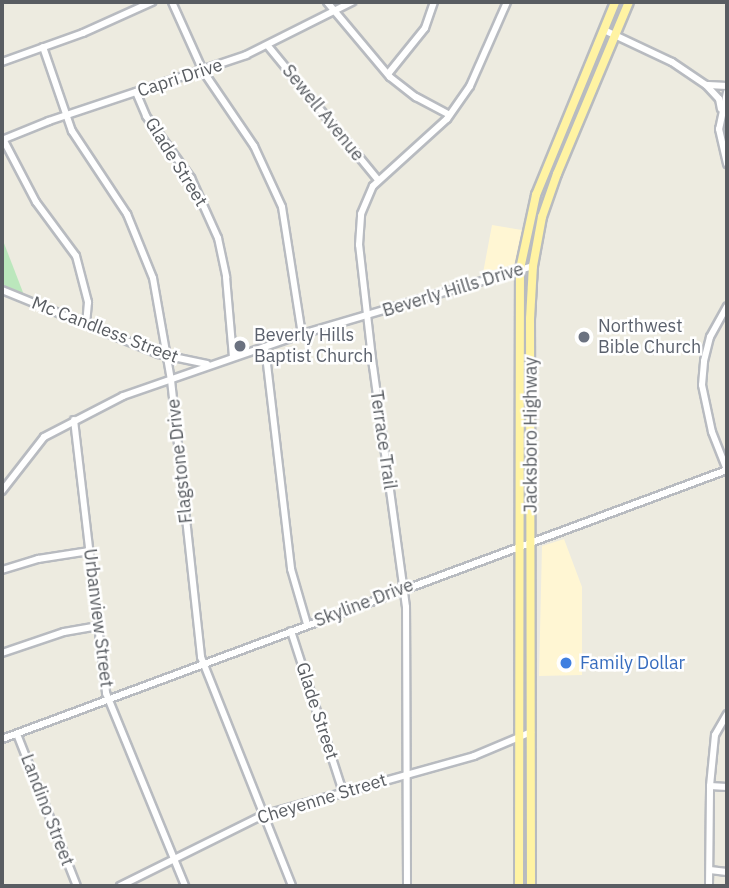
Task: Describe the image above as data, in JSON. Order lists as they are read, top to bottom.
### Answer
{
  "streets": {
    "main road": ["Jacksboro Highway"],
    "street": [
      "Capri Drive",
      "Sewell Avenue",
      "Glade Street",
      "Beverly Hills Drive",
      "Mc Candless Street",
      "Terrace Trail",
      "Flagstone Drive",
      "Skyline Drive",
      "Urbanview Street",
      "Cheyenne Street",
      "Landino Street"
    ]
  },
  "crossings": [
    ["Capri Drive", "Sewell Avenue"],
    ["Capri Drive", "Glade Street"],
    ["Capri Drive", "Flagstone Drive"],
    ["Sewell Avenue", "Terrace Trail"],
    ["Glade Street", "Beverly Hills Drive"],
    ["Glade Street", "Skyline Drive"],
    ["Glade Street", "Cheyenne Street"],
    ["Beverly Hills Drive", "Mc Candless Street"],
    ["Beverly Hills Drive", "Jacksboro Highway"],
    ["Beverly Hills Drive", "Terrace Trail"],
    ["Beverly Hills Drive", "Flagstone Drive"],
    ["Beverly Hills Drive", "Urbanview Street"],
    ["Mc Candless Street", "Flagstone Drive"],
    ["Jacksboro Highway", "Skyline Drive"],
    ["Jacksboro Highway", "Cheyenne Street"],
    ["Terrace Trail", "Skyline Drive"],
    ["Terrace Trail", "Cheyenne Street"],
    ["Flagstone Drive", "Skyline Drive"],
    ["Flagstone Drive", "Cheyenne Street"],
    ["Skyline Drive", "Urbanview Street"],
    ["Skyline Drive", "Landino Street"],
    ["Urbanview Street", "Cheyenne Street"]
  ],
  "places": ["Northwest Bible Church", "Beverly Hills Baptist Church", "Family Dollar"]
}
